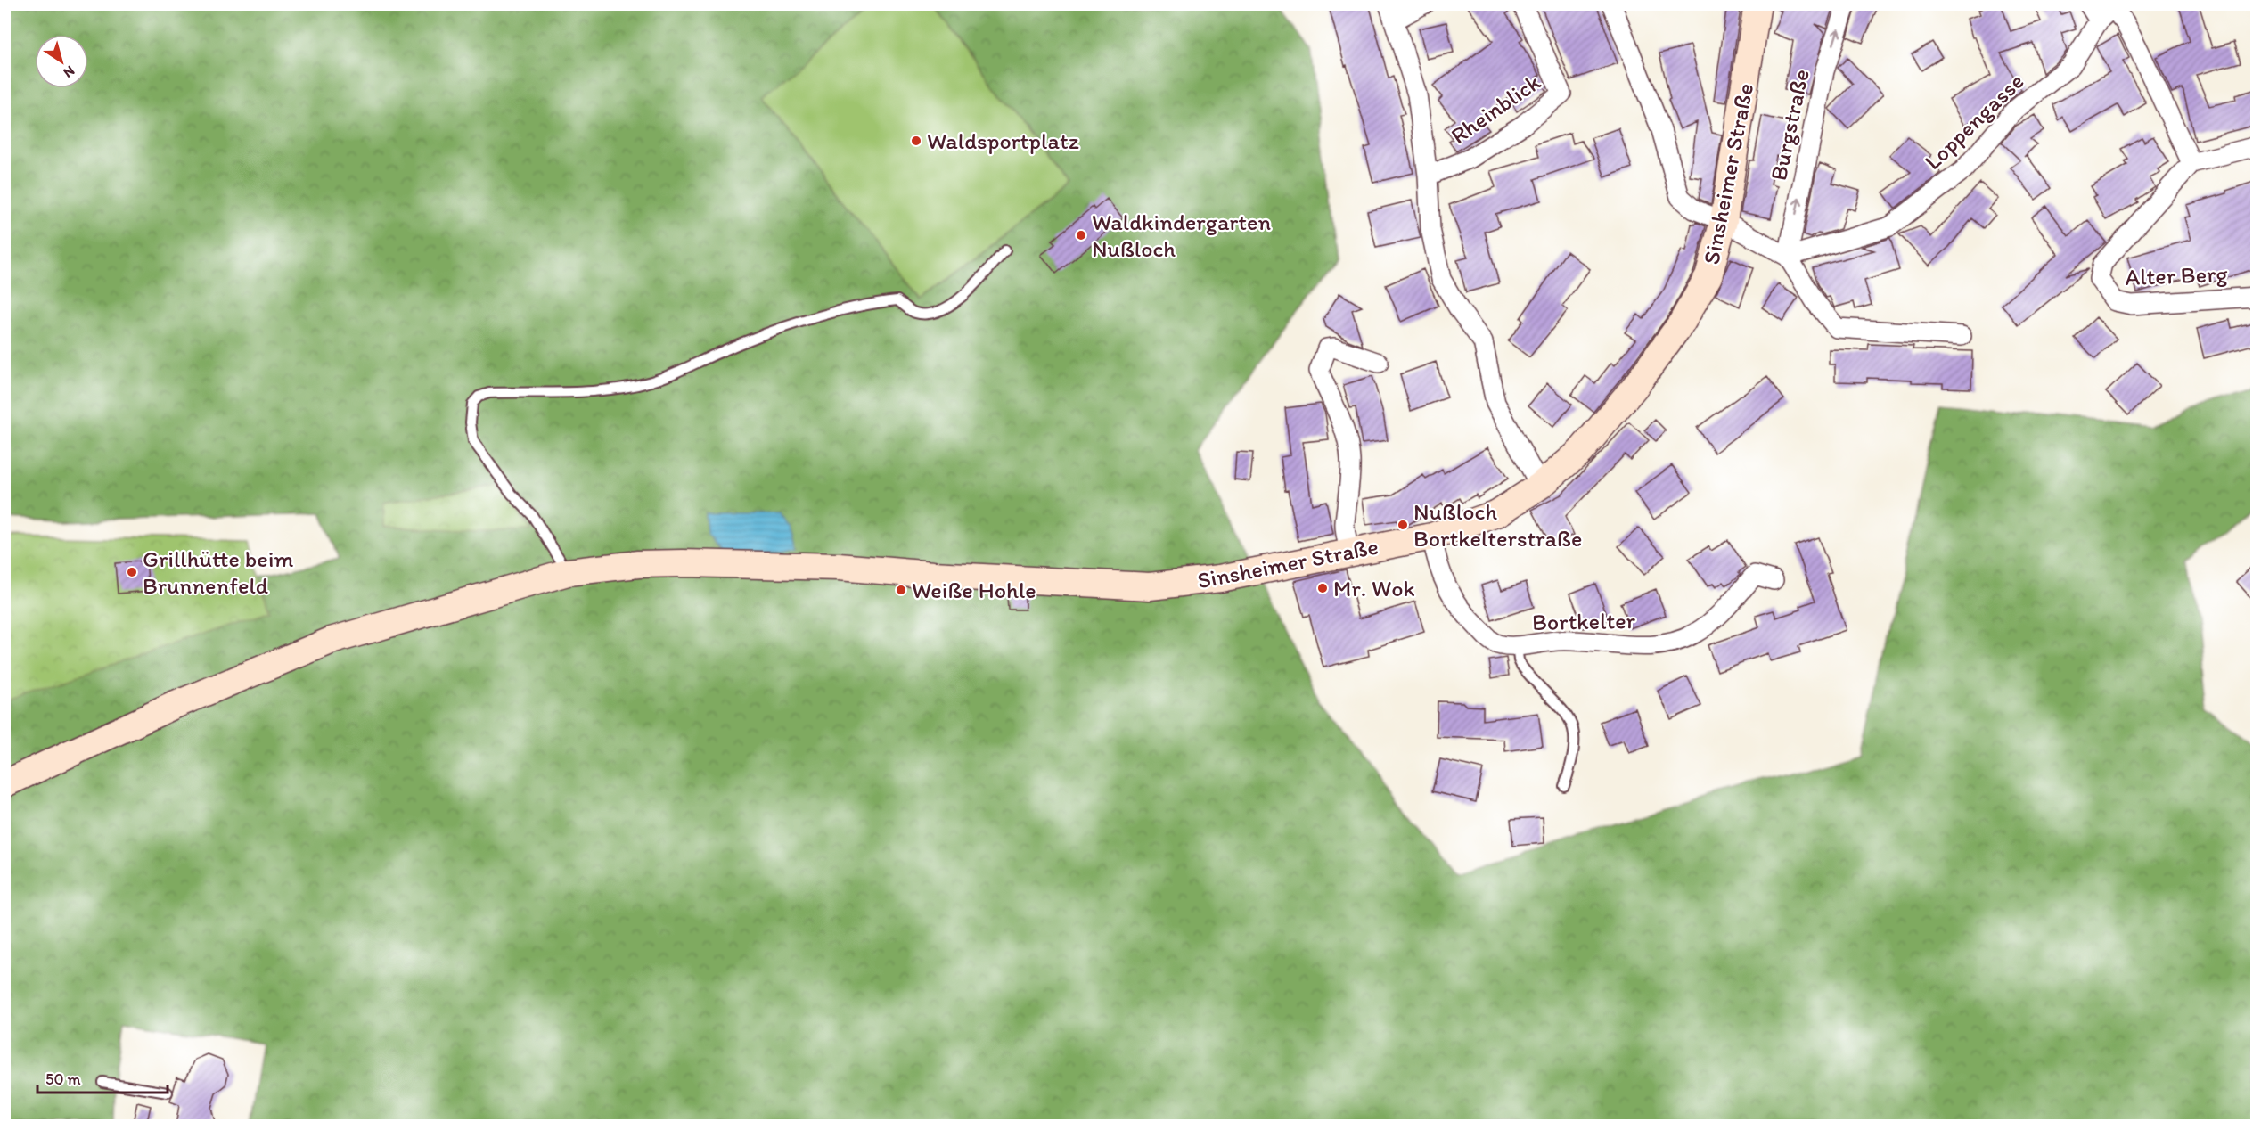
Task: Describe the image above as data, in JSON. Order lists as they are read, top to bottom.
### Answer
{
  "streets": {
    "street": [
      "Rheinblick",
      "Loppengasse",
      "Burgstraße",
      "Sinsheimer Straße",
      "Alter Berg",
      "Bortkelter"
    ]
  },
  "crossings": [
    ["Rheinblick", "Sinsheimer Straße"],
    ["Loppengasse", "Burgstraße"],
    ["Sinsheimer Straße", "Bortkelter"]
  ],
  "one_way": ["Burgstraße"],
  "places": [
    "Waldsportplatz",
    "Waldkindergarten Nußloch",
    "Nußloch Bortkelterstraße",
    "Grillhütte beim Brunnenfeld",
    "Mr. Wok",
    "Weiße Hohle"
  ],
  "scale_bar": "50 m",
  "north": "bottom right"
}
